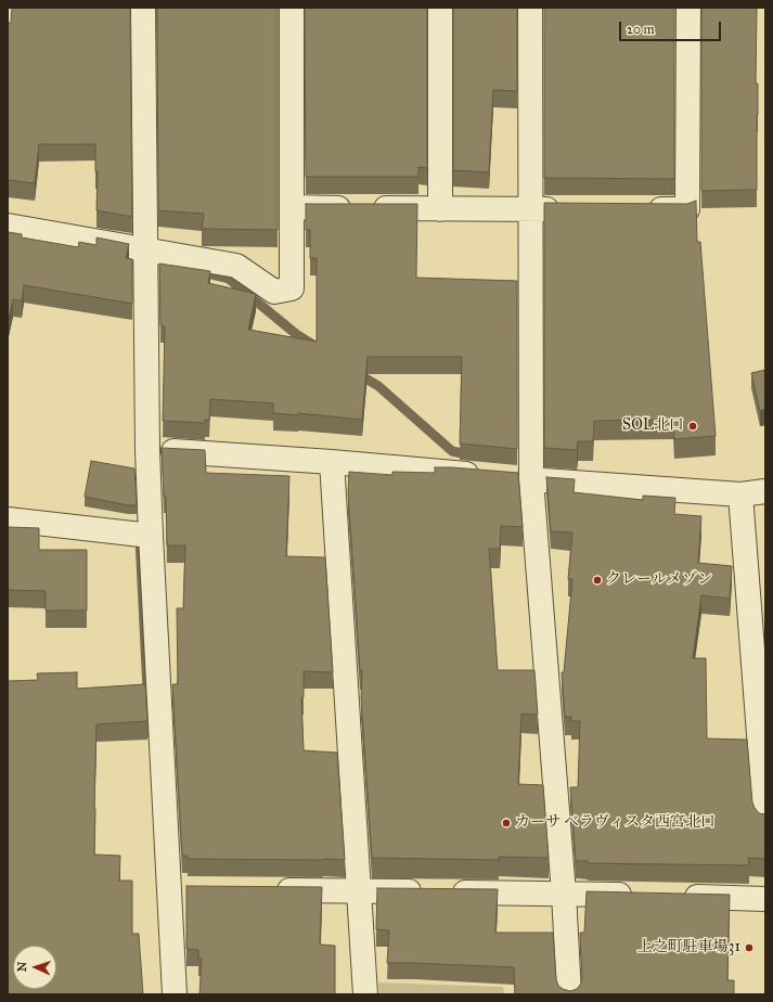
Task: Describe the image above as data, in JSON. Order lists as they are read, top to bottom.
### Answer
{
  "places": [
    "SOL北口",
    "クレールメゾン",
    "カーサ ベラヴィスタ西宮北口",
    "上之町駐車場31"
  ],
  "scale_bar": "20 m",
  "north": "left"
}
